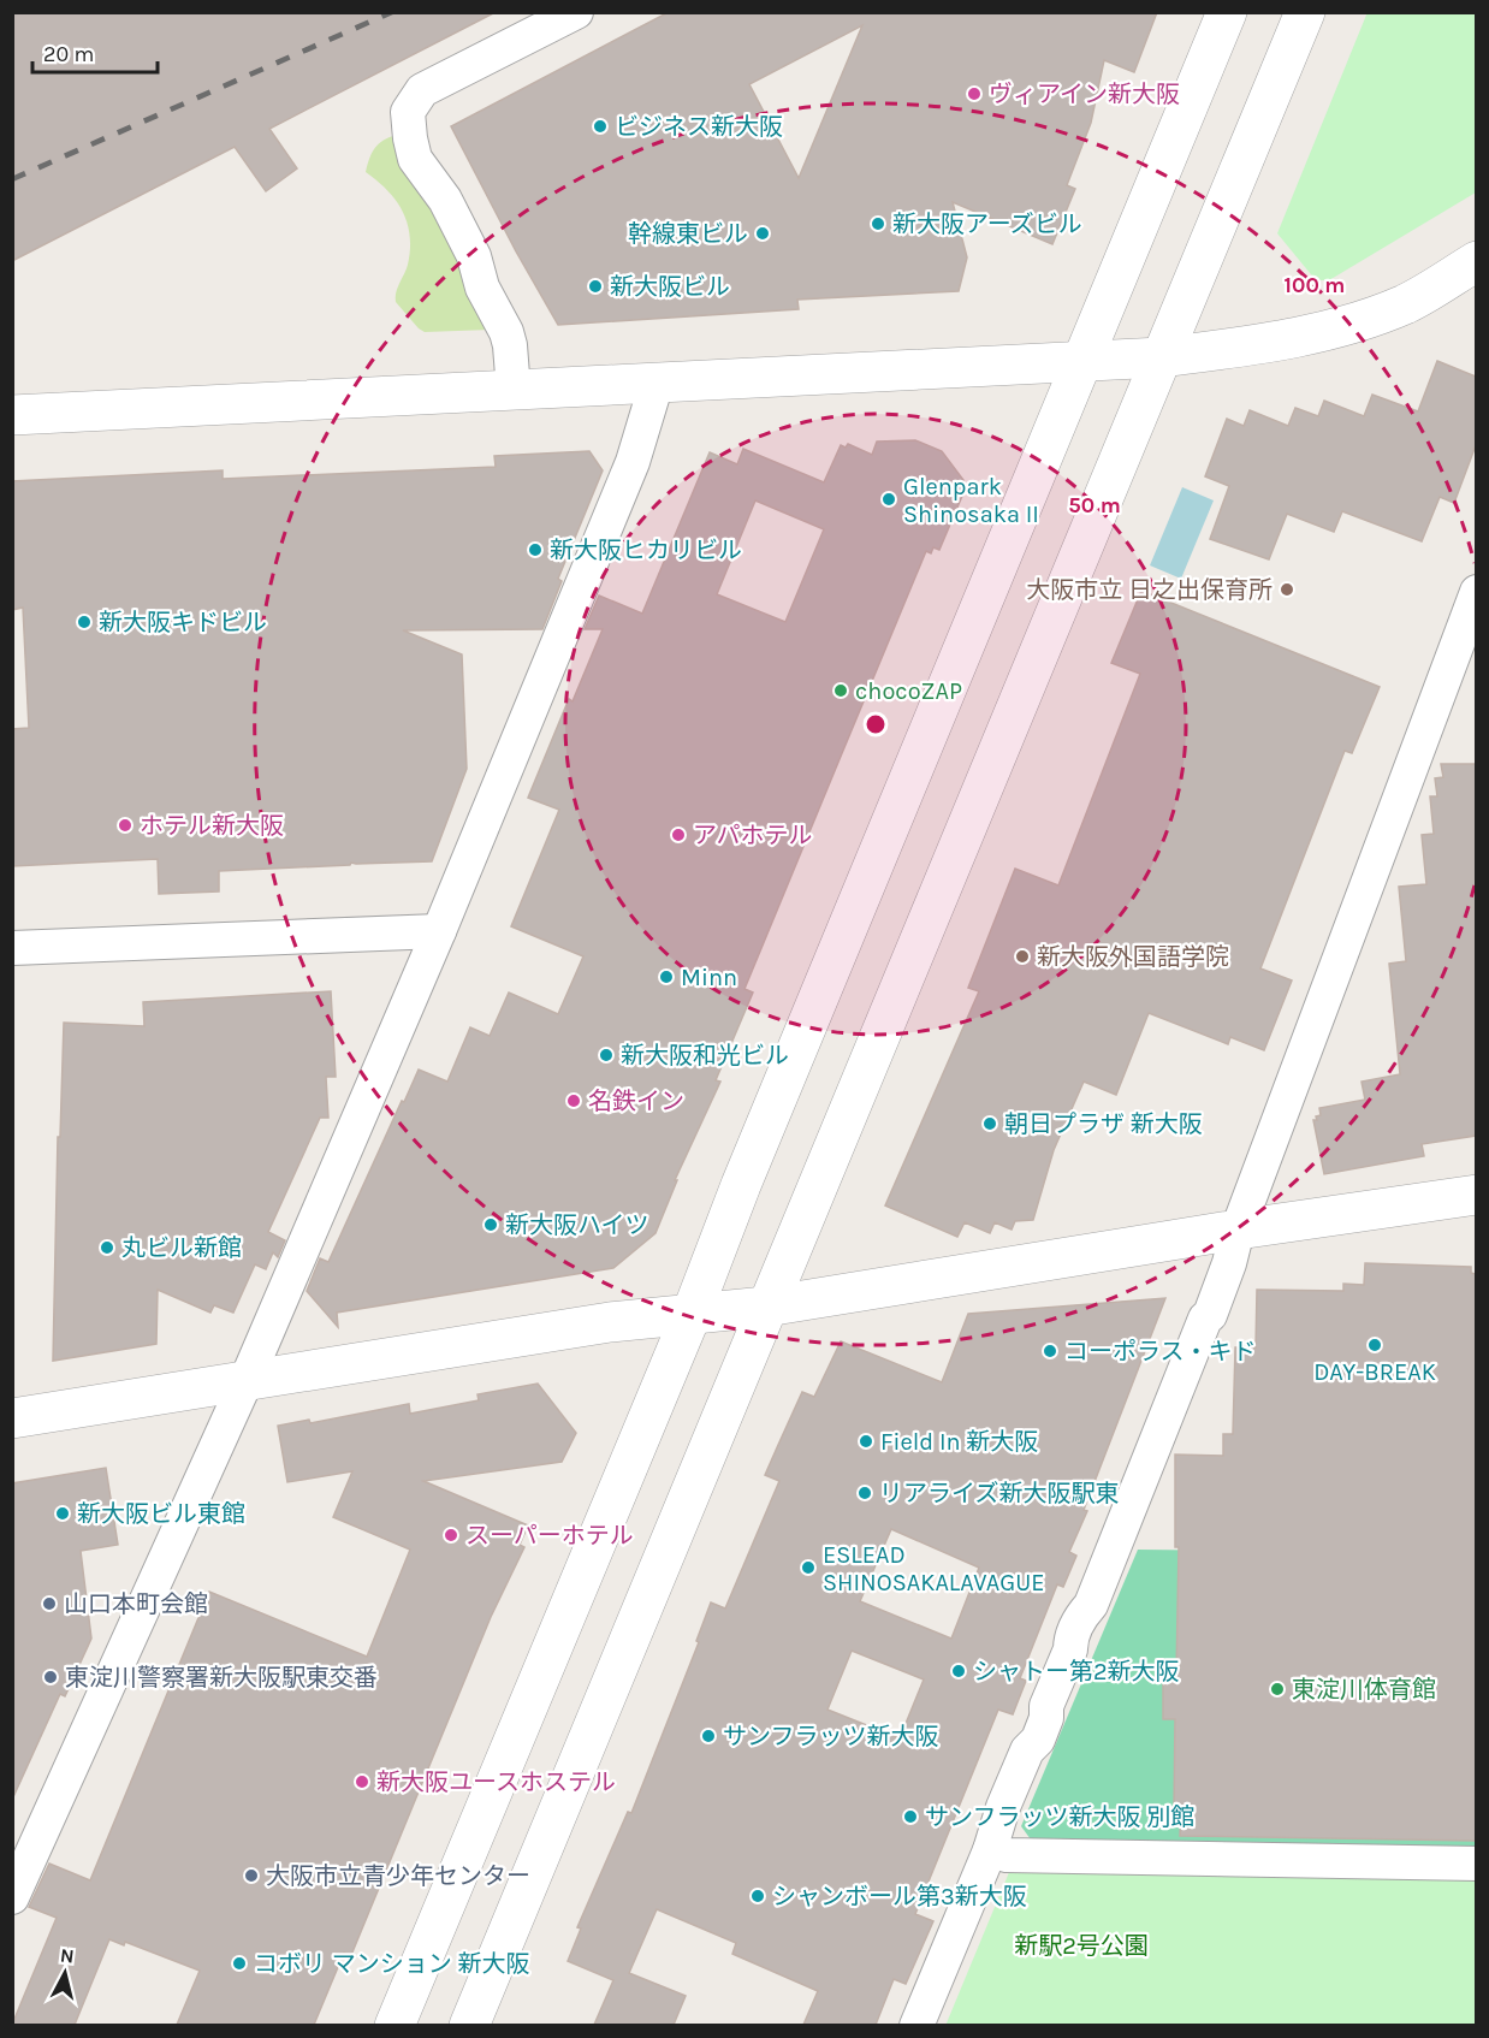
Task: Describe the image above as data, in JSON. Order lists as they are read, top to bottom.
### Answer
{
  "parks": ["新駅2号公園"],
  "places": [
    "ヴィアイン新大阪",
    "ビジネス新大阪",
    "新大阪アーズビル",
    "幹線東ビル",
    "新大阪ビル",
    "Glenpark Shinosaka II",
    "新大阪ヒカリビル",
    "大阪市立 日之出保育所",
    "新大阪キドビル",
    "chocoZAP",
    "ホテル新大阪",
    "アパホテル",
    "新大阪外国語学院",
    "Minn",
    "新大阪和光ビル",
    "名鉄イン",
    "朝日プラザ 新大阪",
    "新大阪ハイツ",
    "丸ビル新館",
    "DAY-BREAK",
    "コーポラス・キド",
    "Field In 新大阪",
    "リアライズ新大阪駅東",
    "新大阪ビル東館",
    "スーパーホテル",
    "ESLEAD SHINOSAKALAVAGUE",
    "山口本町会館",
    "シャトー第2新大阪",
    "東淀川警察署新大阪駅東交番",
    "東淀川体育館",
    "サンフラッツ新大阪",
    "新大阪ユースホステル",
    "サンフラッツ新大阪 別館",
    "大阪市立青少年センター",
    "シャンボール第3新大阪",
    "コボリ マンション 新大阪"
  ],
  "scale_bar": "20 m",
  "north": "top",
  "rings": ["100 m", "50 m"]
}
